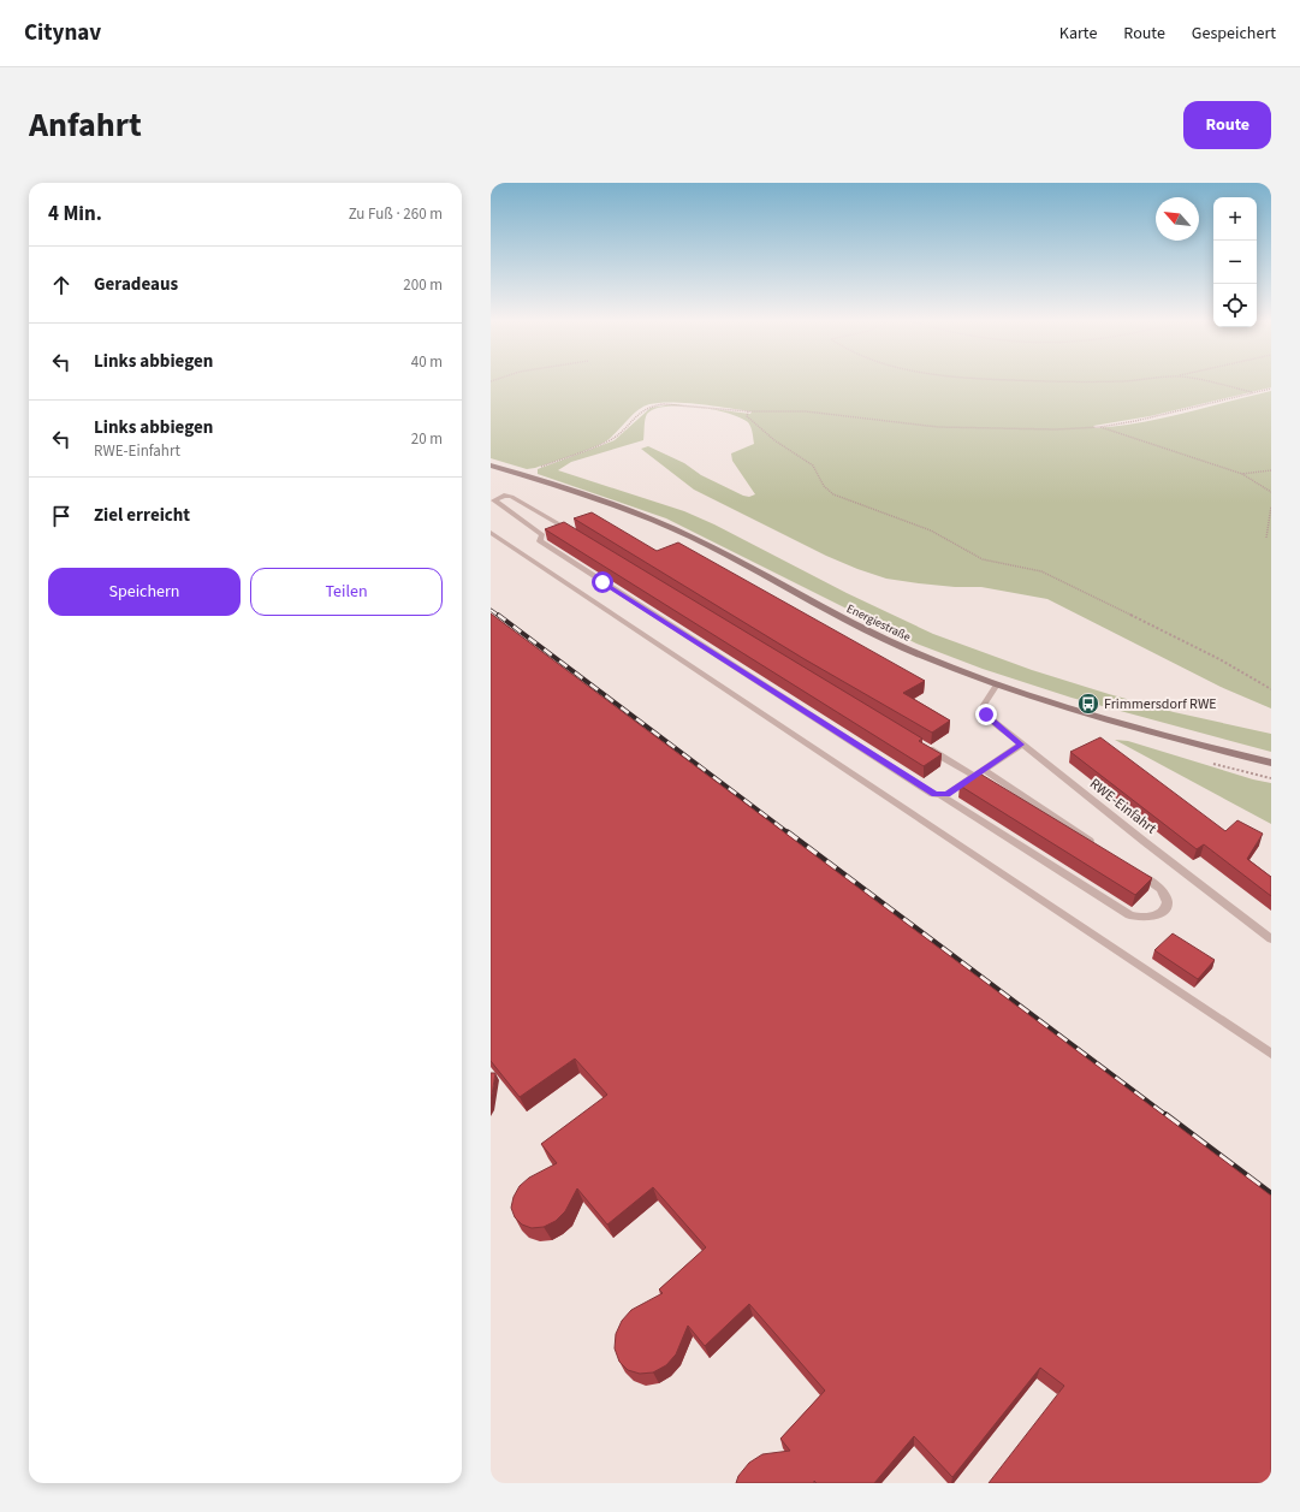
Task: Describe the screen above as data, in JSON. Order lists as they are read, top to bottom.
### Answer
{
  "streets": {
    "main road": ["Energiestraße"],
    "lane": ["RWE-Einfahrt"]
  },
  "crossings": [
    ["Energiestraße", "RWE-Einfahrt"]
  ],
  "places": {
    "bus stop": ["Frimmersdorf RWE"]
  },
  "north": "top left",
  "page": {
    "header": "Citynav",
    "nav": ["Karte", "Route", "Gespeichert"],
    "title": "Anfahrt",
    "buttons": [
      "Route",
      ["Speichern", "Teilen"]
    ],
    "heading": ["4 Min.", "Zu Fuß · 260 m"],
    "map_buttons": ["+", "−"],
    "list": [
      ["Geradeaus", "200 m"],
      ["Links abbiegen", "40 m"],
      ["Links abbiegen", "RWE-Einfahrt", "20 m"],
      "Ziel erreicht"
    ]
  }
}
